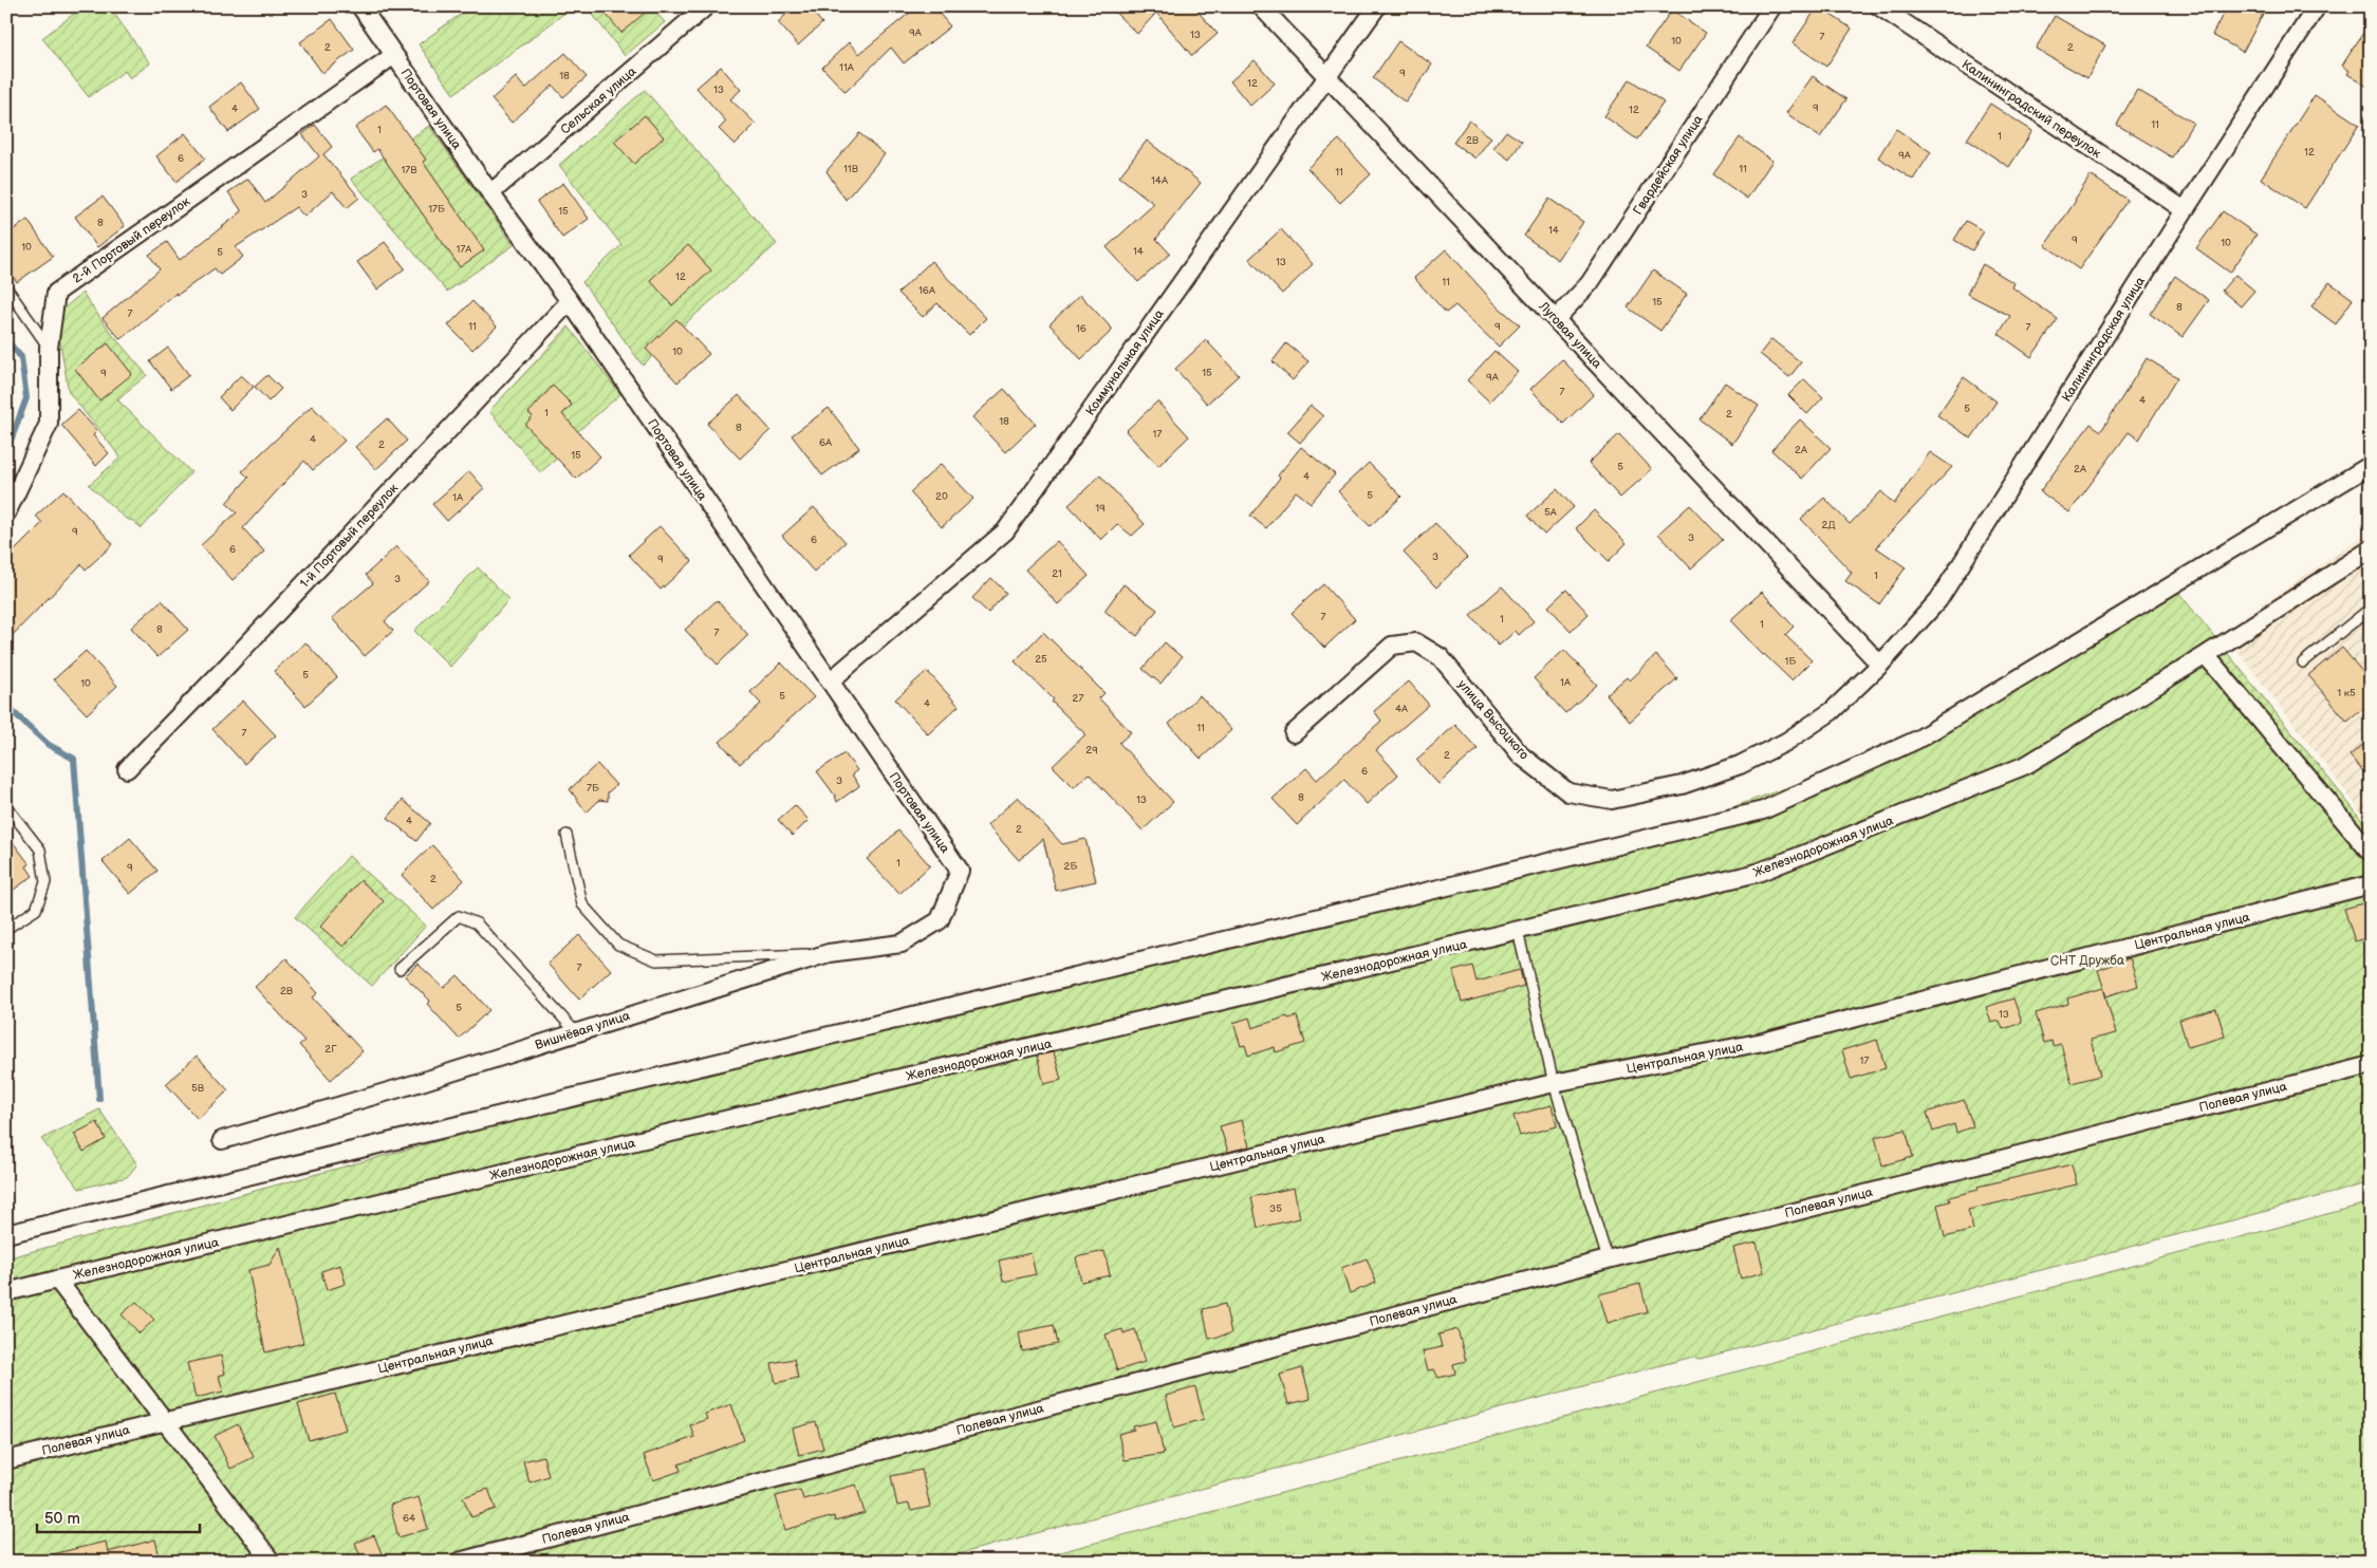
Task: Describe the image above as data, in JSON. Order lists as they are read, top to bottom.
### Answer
{
  "streets": {
    "street": [
      "Сельская улица",
      "Портовая улица",
      "Калининградский переулок",
      "Гвардейская улица",
      "2-й Портовый переулок",
      "Луговая улица",
      "Калининградская улица",
      "Коммунальная улица",
      "1-й Портовый переулок",
      "улица Высоцкого",
      "Железнодорожная улица",
      "Центральная улица",
      "Вишнёвая улица",
      "Полевая улица"
    ]
  },
  "crossings": [
    ["Сельская улица", "Портовая улица"],
    ["Портовая улица", "2-й Портовый переулок"],
    ["Портовая улица", "Коммунальная улица"],
    ["Портовая улица", "1-й Портовый переулок"],
    ["Портовая улица", "Вишнёвая улица"],
    ["Калининградский переулок", "Калининградская улица"],
    ["Гвардейская улица", "Луговая улица"],
    ["Луговая улица", "Калининградская улица"],
    ["Луговая улица", "Коммунальная улица"],
    ["Луговая улица", "улица Высоцкого"],
    ["Калининградская улица", "улица Высоцкого"],
    ["Железнодорожная улица", "Центральная улица"],
    ["Железнодорожная улица", "Полевая улица"],
    ["Центральная улица", "Полевая улица"]
  ],
  "parks": ["СНТ Дружба"],
  "house_numbers": [
    "9А",
    "13",
    "7",
    "10",
    "2",
    "2",
    "11А",
    "9",
    "18",
    "12",
    "13",
    "9",
    "4",
    "12",
    "11",
    "1",
    "1",
    "2В",
    "12",
    "9А",
    "6",
    "11В",
    "11",
    "17В",
    "11",
    "14А",
    "3",
    "17Б",
    "15",
    "8",
    "14",
    "9",
    "10",
    "10",
    "17А",
    "14",
    "5",
    "13",
    "12",
    "11",
    "16А",
    "15",
    "8",
    "7",
    "11",
    "9",
    "7",
    "16",
    "10",
    "9",
    "15",
    "9А",
    "7",
    "4",
    "5",
    "1",
    "2",
    "18",
    "8",
    "17",
    "4",
    "6А",
    "2",
    "2А",
    "15",
    "5",
    "2А",
    "4",
    "5",
    "20",
    "1А",
    "19",
    "5А",
    "2Д",
    "9",
    "3",
    "6",
    "6",
    "3",
    "9",
    "21",
    "1",
    "3",
    "7",
    "1",
    "1",
    "8",
    "7",
    "25",
    "1Б",
    "5",
    "1А",
    "10",
    "1 к5",
    "5",
    "27",
    "4",
    "4А",
    "11",
    "7",
    "29",
    "2",
    "6",
    "3",
    "7Б",
    "8",
    "13",
    "4",
    "2",
    "1",
    "2Б",
    "9",
    "2",
    "7",
    "2В",
    "5",
    "13",
    "2Г",
    "17",
    "5В",
    "35",
    "64"
  ],
  "scale_bar": "50 m"
}
